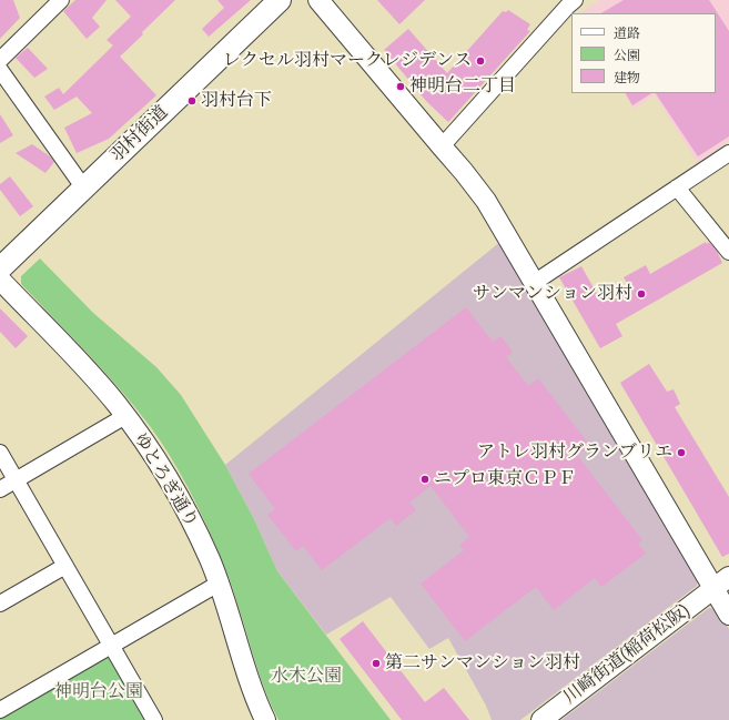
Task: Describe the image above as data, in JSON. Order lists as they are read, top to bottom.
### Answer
{
  "streets": {
    "main road": ["羽村街道"],
    "street": ["ゆとろぎ通り", "川崎街道(稲荷松阪)"]
  },
  "parks": ["水木公園", "神明台公園"],
  "places": [
    "レクセル羽村マークレジデンス",
    "神明台二丁目",
    "羽村台下",
    "サンマンション羽村",
    "アトレ羽村グランブリエ",
    "ニプロ東京ＣＰＦ",
    "第二サンマンション羽村"
  ],
  "legend": ["道路", "公園", "建物"]
}
